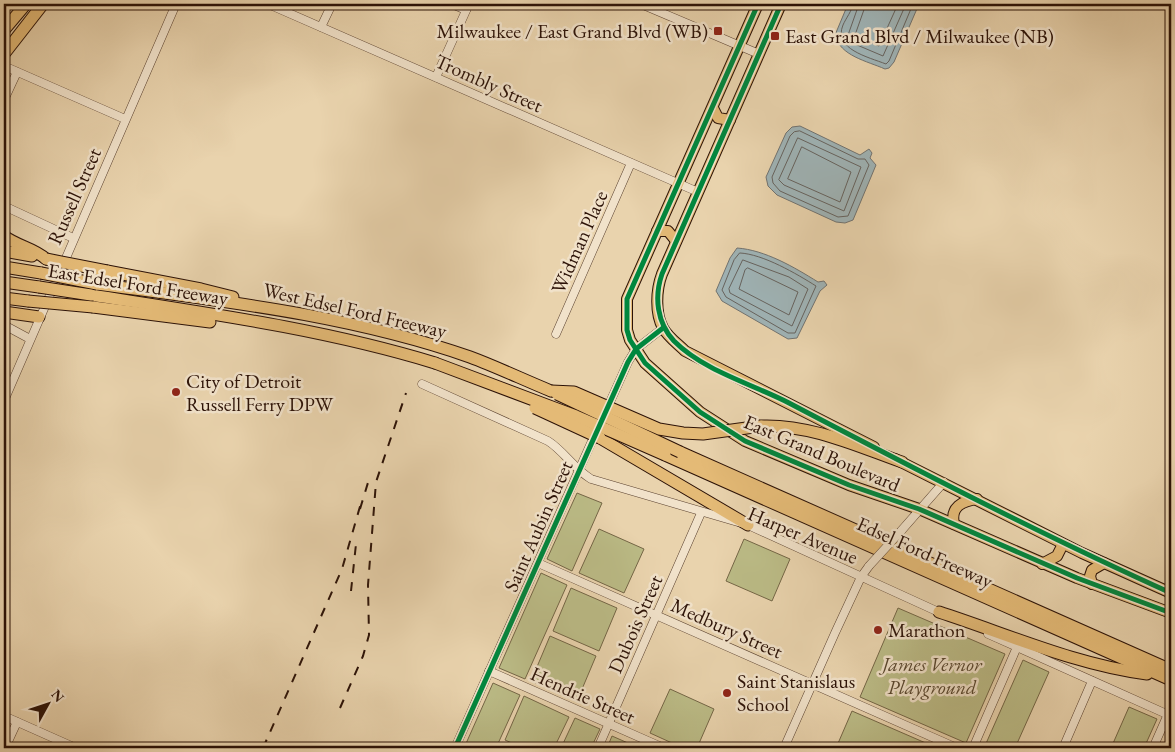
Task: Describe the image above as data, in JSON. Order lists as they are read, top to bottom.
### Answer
{
  "streets": {
    "highway": ["East Edsel Ford Freeway", "West Edsel Ford Freeway", "Edsel Ford Freeway"],
    "main road": ["East Grand Boulevard"],
    "street": [
      "Trombly Street",
      "Russell Street",
      "Widman Place",
      "Saint Aubin Street",
      "Harper Avenue",
      "Dubois Street",
      "Medbury Street",
      "Hendrie Street"
    ]
  },
  "crossings": [
    ["Trombly Street", "Widman Place"],
    ["Trombly Street", "East Grand Boulevard"],
    ["East Edsel Ford Freeway", "Edsel Ford Freeway"],
    ["West Edsel Ford Freeway", "Edsel Ford Freeway"],
    ["East Grand Boulevard", "Saint Aubin Street"],
    ["Saint Aubin Street", "Harper Avenue"],
    ["Saint Aubin Street", "Medbury Street"],
    ["Saint Aubin Street", "Hendrie Street"],
    ["Harper Avenue", "Dubois Street"],
    ["Dubois Street", "Medbury Street"],
    ["Dubois Street", "Hendrie Street"]
  ],
  "parks": ["James Vernor Playground"],
  "places": {
    "transit": ["Milwaukee / East Grand Blvd (WB)", "East Grand Blvd / Milwaukee (NB)"],
    "other": ["City of Detroit Russell Ferry DPW", "Marathon", "Saint Stanislaus School"]
  },
  "north": "top right"
}
